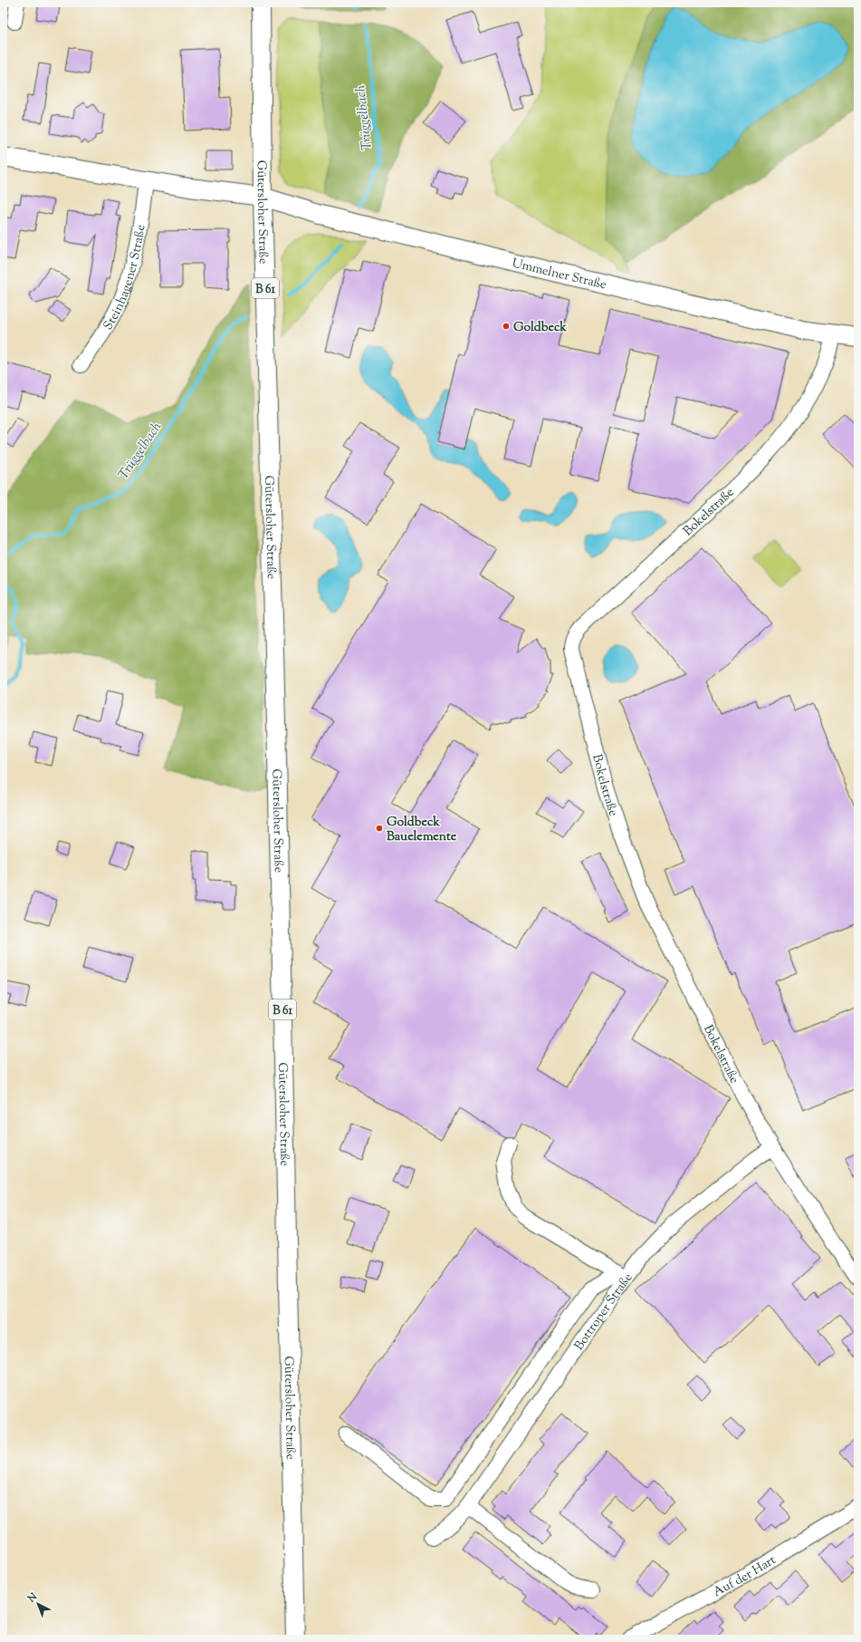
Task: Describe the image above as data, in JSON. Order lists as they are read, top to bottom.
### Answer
{
  "streets": {
    "main road": ["Gütersloher Straße", "Ummelner Straße", "B 61"],
    "street": [
      "Steinhagener Straße",
      "Bokelstraße",
      "Bottroper Straße",
      "Auf der Hart"
    ]
  },
  "crossings": [
    ["Gütersloher Straße", "Ummelner Straße"],
    ["Ummelner Straße", "Bokelstraße"],
    ["Bokelstraße", "Bottroper Straße"]
  ],
  "water": ["Trüggelbach"],
  "places": ["Goldbeck", "Goldbeck Bauelemente"],
  "north": "top left"
}
